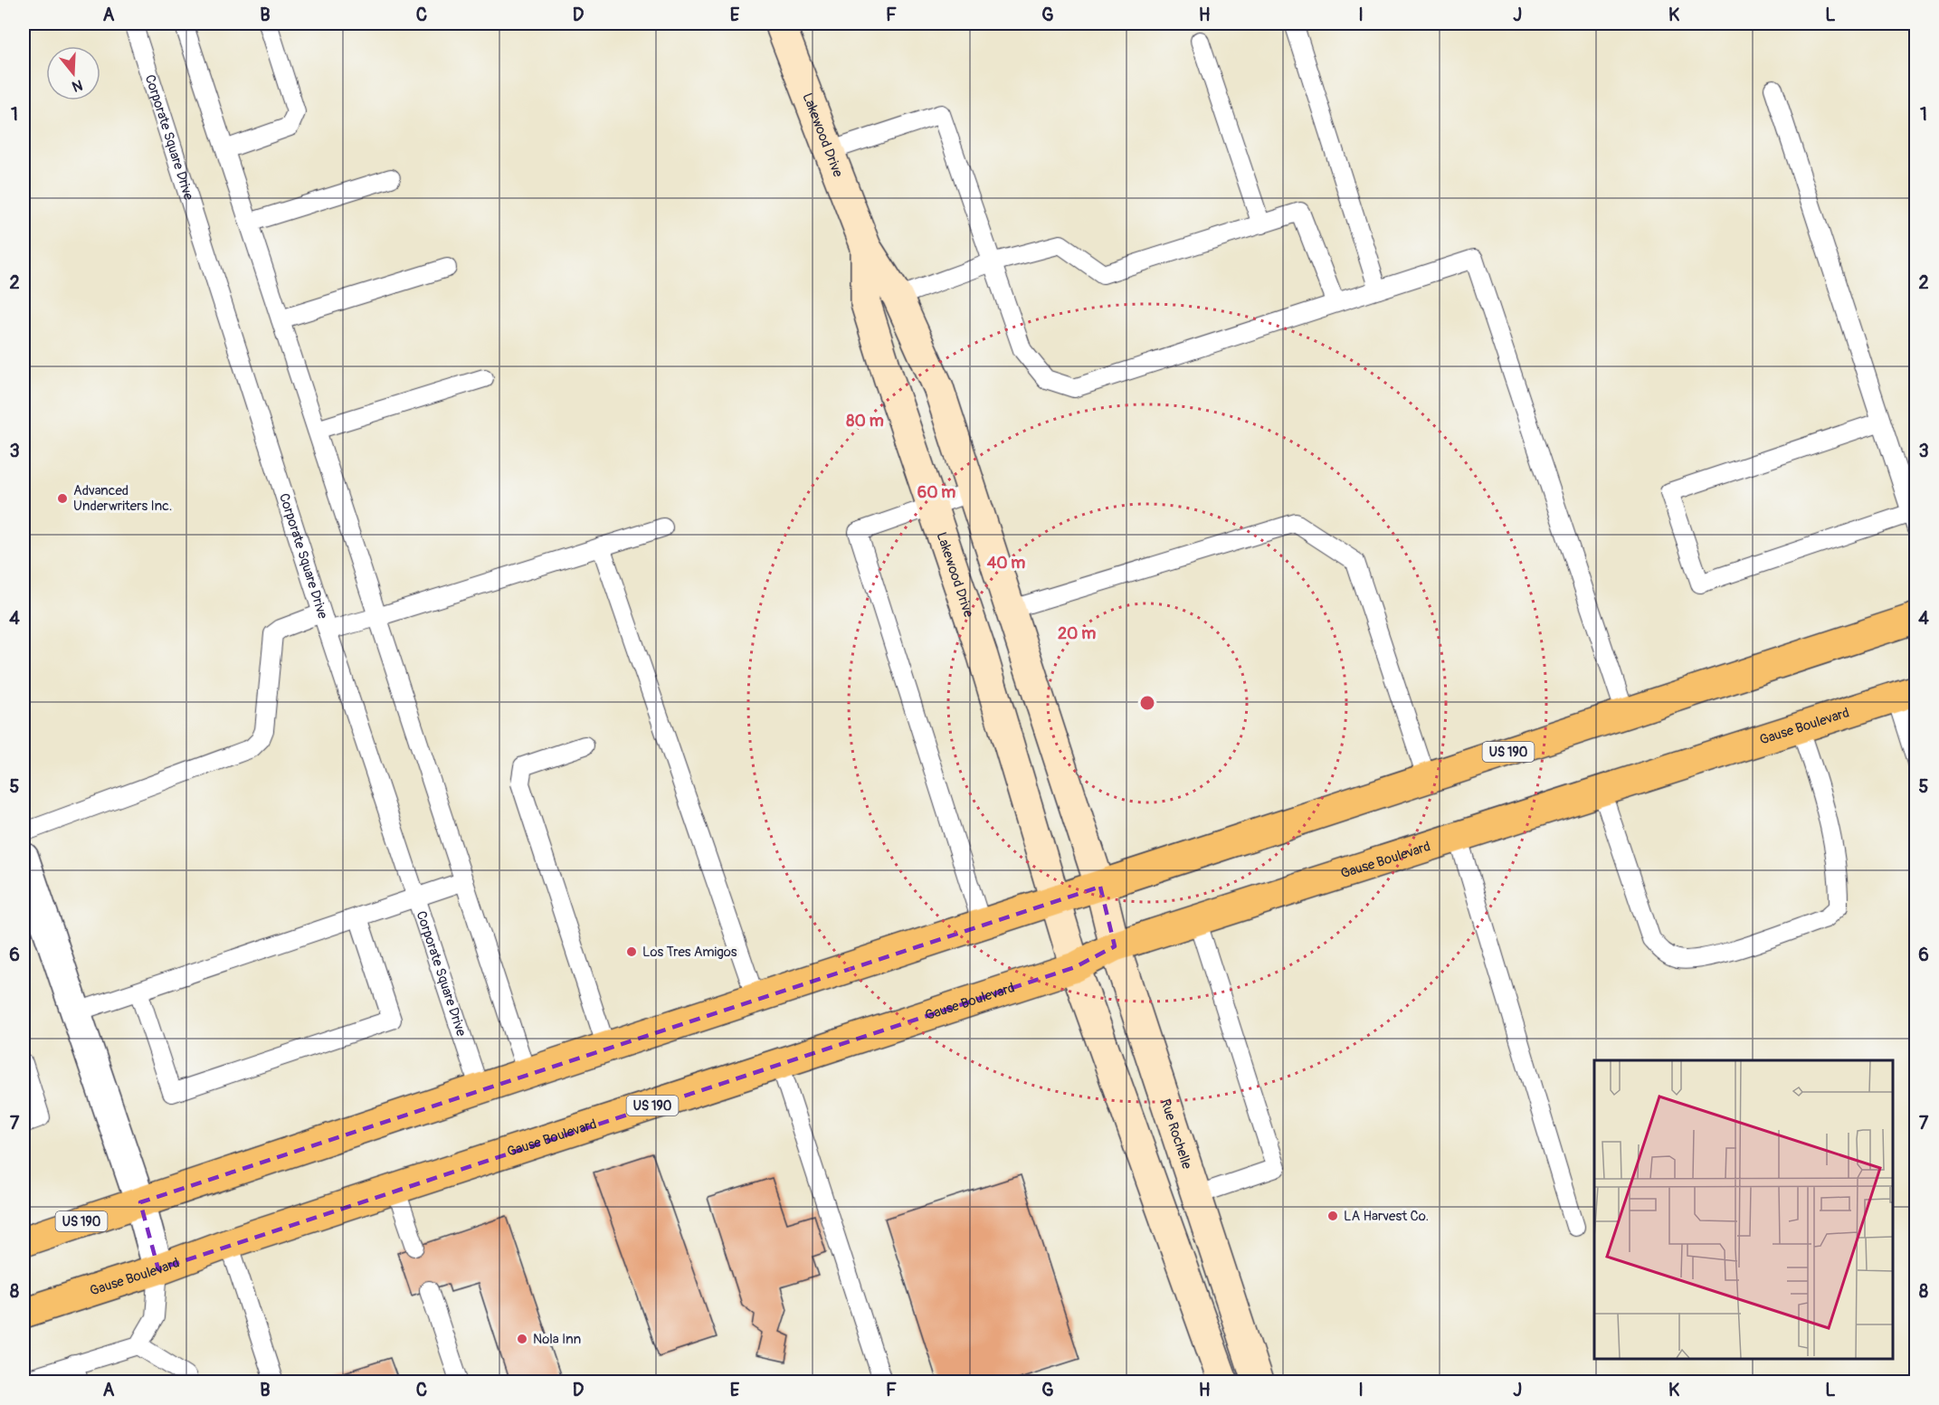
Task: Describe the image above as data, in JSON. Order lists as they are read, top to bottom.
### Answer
{
  "streets": {
    "main road": ["Gause Boulevard", "US 190"],
    "street": ["Lakewood Drive", "Rue Rochelle"],
    "lane": ["Corporate Square Drive"]
  },
  "crossings": [
    ["Lakewood Drive", "US 190"],
    ["Lakewood Drive", "Rue Rochelle"],
    ["Corporate Square Drive", "US 190"],
    ["Gause Boulevard", "Rue Rochelle"],
    ["US 190", "Rue Rochelle"]
  ],
  "places": [
    "Advanced Underwriters Inc.",
    "Los Tres Amigos",
    "LA Harvest Co.",
    "Nola Inn"
  ],
  "north": "bottom",
  "grid": {
    "columns": [
      "A",
      "B",
      "C",
      "D",
      "E",
      "F",
      "G",
      "H",
      "I",
      "J",
      "K",
      "L"
    ],
    "rows": [
      "1",
      "2",
      "3",
      "4",
      "5",
      "6",
      "7",
      "8"
    ]
  },
  "rings": [
    "80 m",
    "60 m",
    "40 m",
    "20 m"
  ]
}
